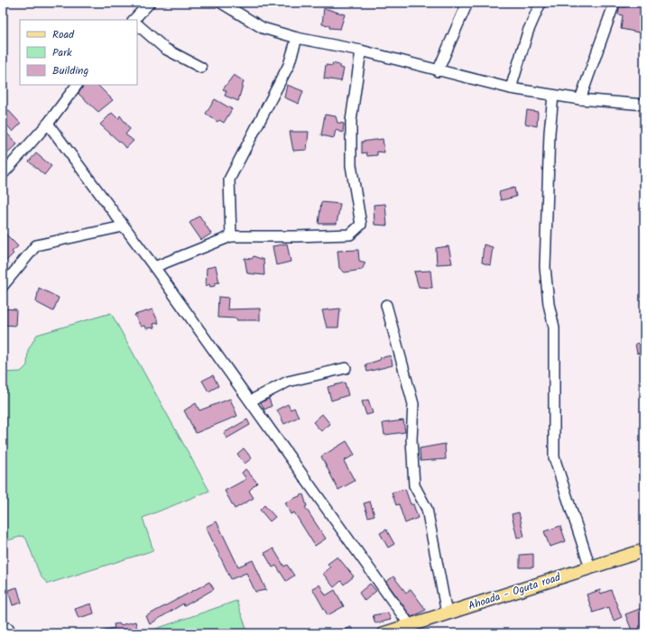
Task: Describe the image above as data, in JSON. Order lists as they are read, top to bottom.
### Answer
{
  "streets": {
    "main road": ["Ahoada - Oguta road"]
  },
  "legend": ["Road", "Park", "Building"]
}
